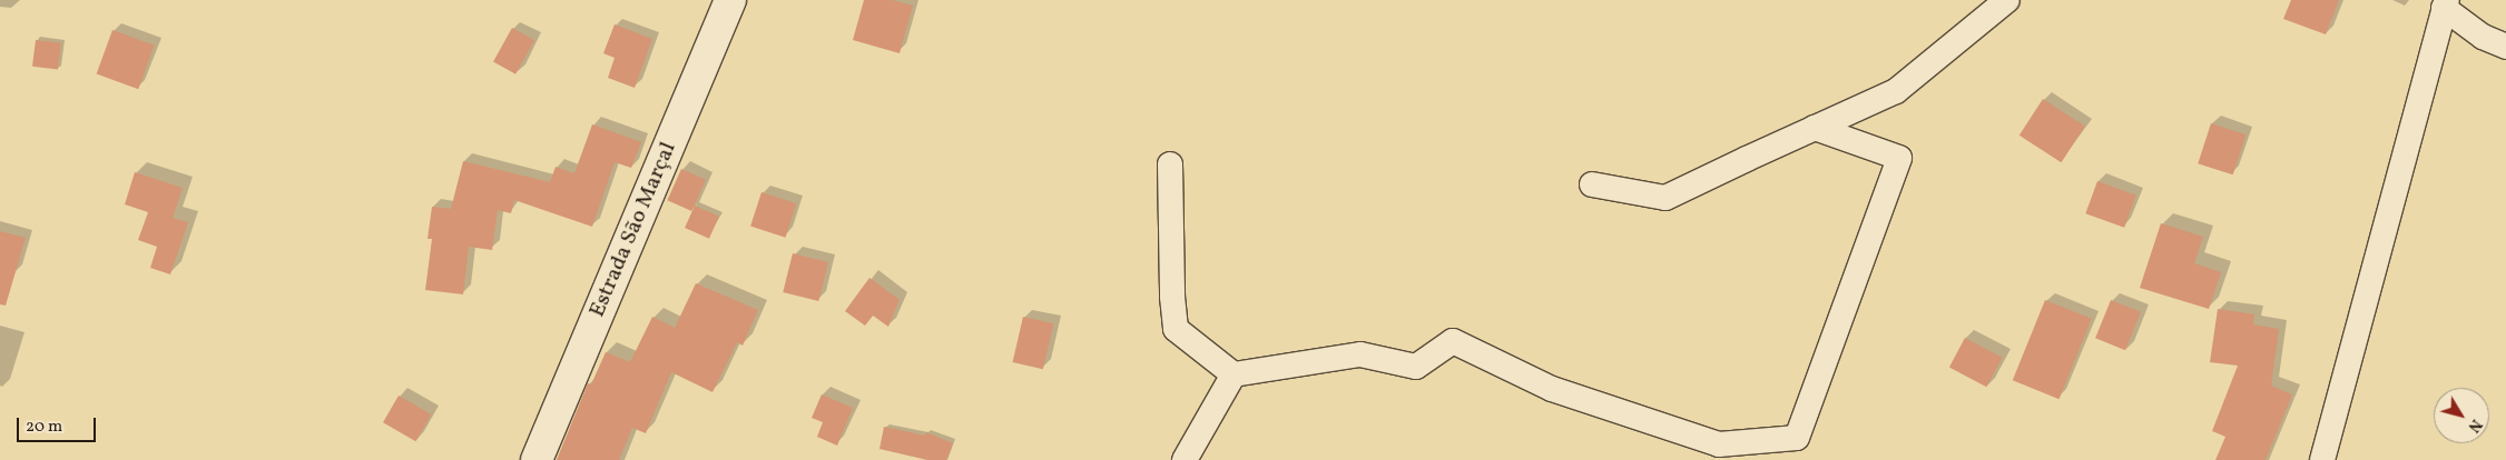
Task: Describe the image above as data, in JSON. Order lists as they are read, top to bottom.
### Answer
{
  "streets": {
    "street": ["Estrada São Marçal"]
  },
  "scale_bar": "20 m",
  "north": "bottom right"
}
